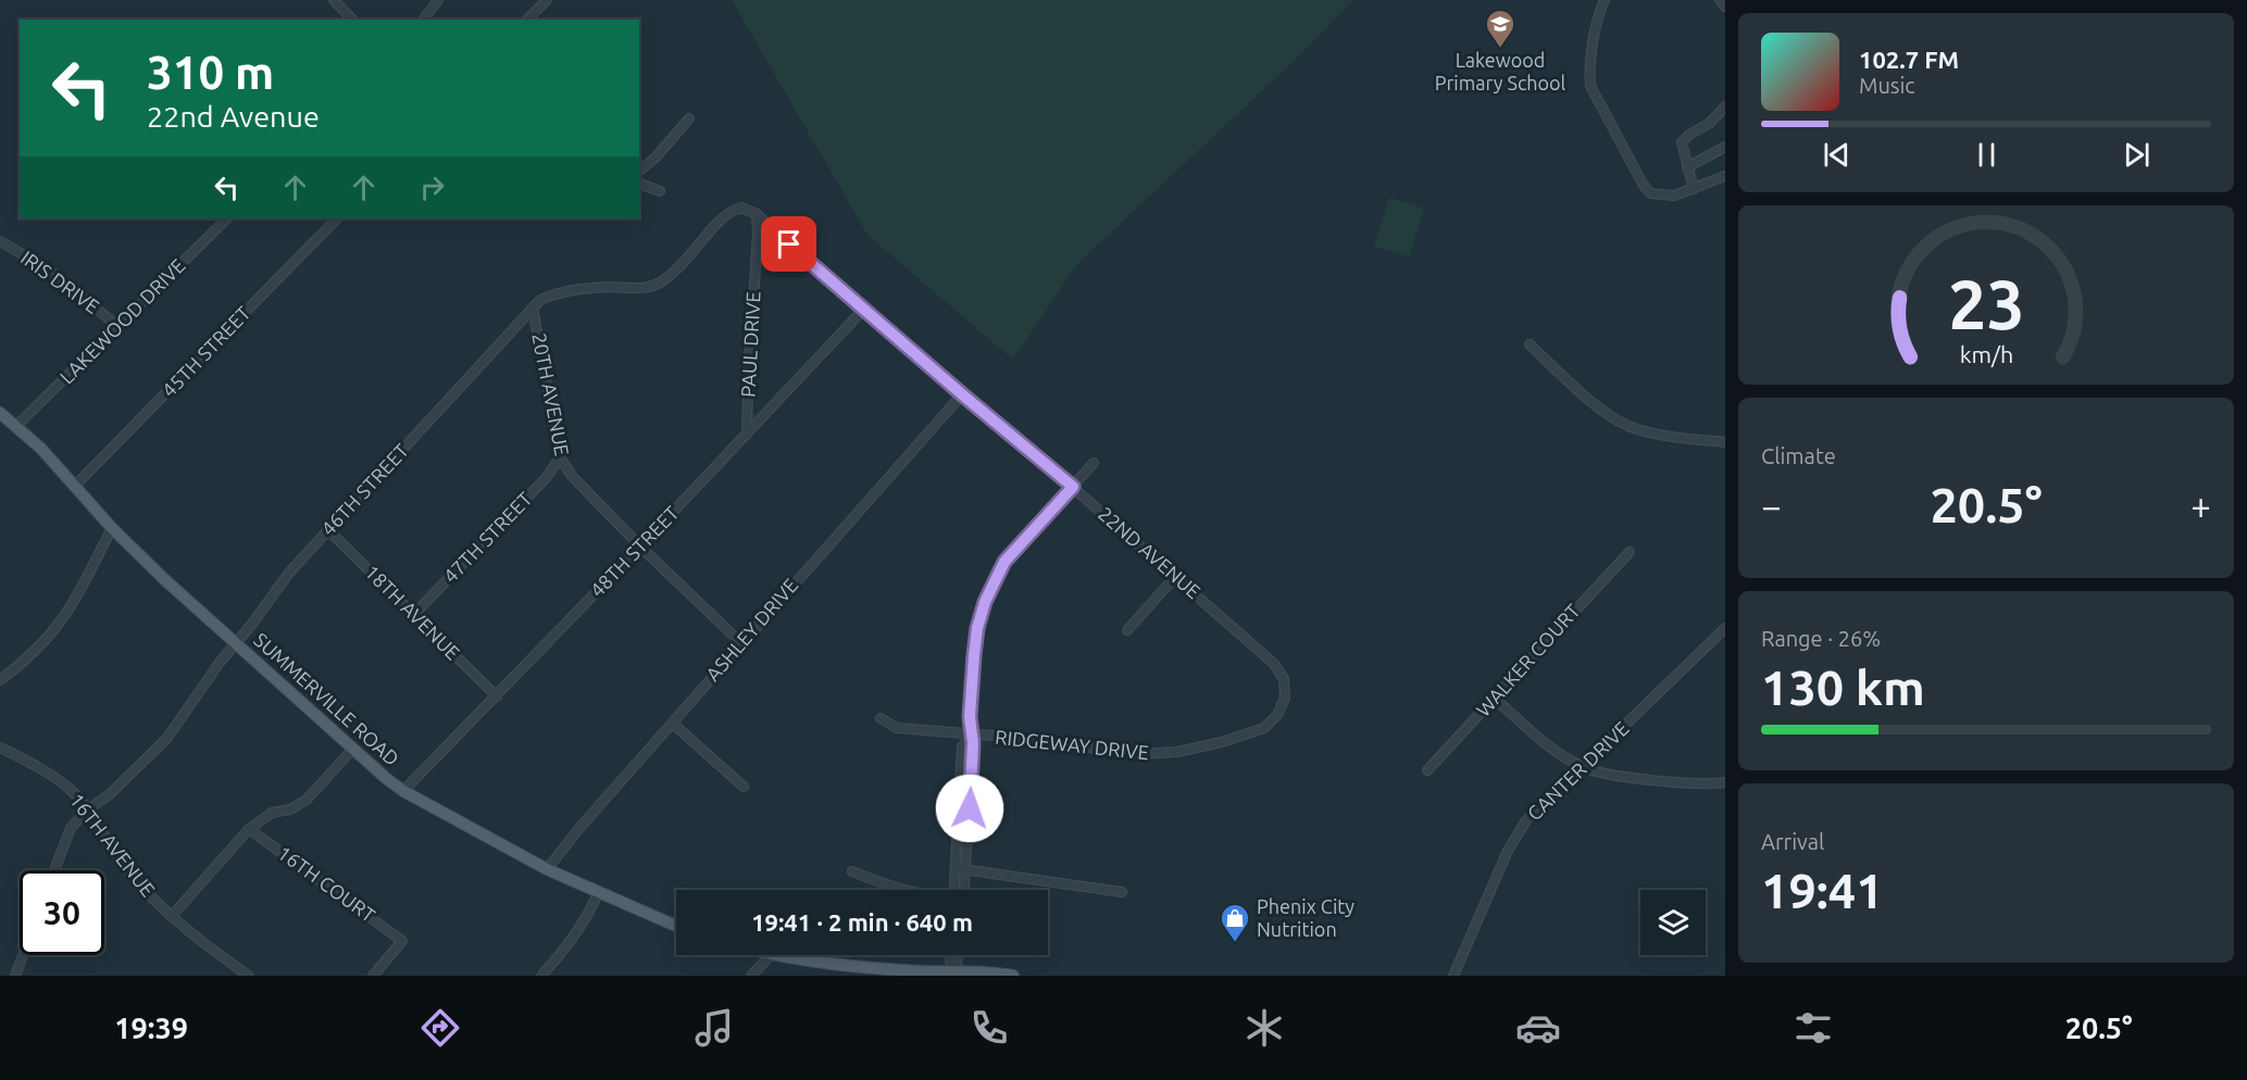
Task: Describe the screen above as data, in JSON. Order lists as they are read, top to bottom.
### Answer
{
  "streets": {
    "main road": ["SUMMERVILLE ROAD"],
    "street": [
      "IRIS DRIVE",
      "LAKEWOOD DRIVE",
      "PAUL DRIVE",
      "45TH STREET",
      "20TH AVENUE",
      "46TH STREET",
      "47TH STREET",
      "48TH STREET",
      "22ND AVENUE",
      "18TH AVENUE",
      "ASHLEY DRIVE",
      "WALKER COURT",
      "RIDGEWAY DRIVE",
      "CANTER DRIVE",
      "16TH AVENUE",
      "16TH COURT"
    ]
  },
  "crossings": [
    ["IRIS DRIVE", "LAKEWOOD DRIVE"],
    ["LAKEWOOD DRIVE", "SUMMERVILLE ROAD"],
    ["PAUL DRIVE", "46TH STREET"],
    ["PAUL DRIVE", "48TH STREET"],
    ["PAUL DRIVE", "22ND AVENUE"],
    ["45TH STREET", "SUMMERVILLE ROAD"],
    ["20TH AVENUE", "46TH STREET"],
    ["20TH AVENUE", "47TH STREET"],
    ["20TH AVENUE", "48TH STREET"],
    ["20TH AVENUE", "ASHLEY DRIVE"],
    ["46TH STREET", "22ND AVENUE"],
    ["46TH STREET", "18TH AVENUE"],
    ["46TH STREET", "SUMMERVILLE ROAD"],
    ["46TH STREET", "16TH AVENUE"],
    ["47TH STREET", "18TH AVENUE"],
    ["48TH STREET", "22ND AVENUE"],
    ["48TH STREET", "18TH AVENUE"],
    ["48TH STREET", "SUMMERVILLE ROAD"],
    ["22ND AVENUE", "ASHLEY DRIVE"],
    ["22ND AVENUE", "RIDGEWAY DRIVE"],
    ["ASHLEY DRIVE", "SUMMERVILLE ROAD"]
  ],
  "places": {
    "school or university": ["Lakewood Primary School"],
    "shop": ["Phenix City Nutrition"]
  },
  "page": {
    "turn": ["310 m", "22nd Avenue"],
    "song": ["102.7 FM", "Music"],
    "tile": [
      "Climate",
      ["Range · 26%", "130 km"],
      ["Arrival", "19:41"]
    ],
    "heat": ["−", "20.5°", "+"],
    "limit": "30",
    "trip": "19:41 · 2 min · 640 m",
    "tabs": ["19:39", "20.5°"],
    "gauge": ["23", "km/h"]
  }
}
